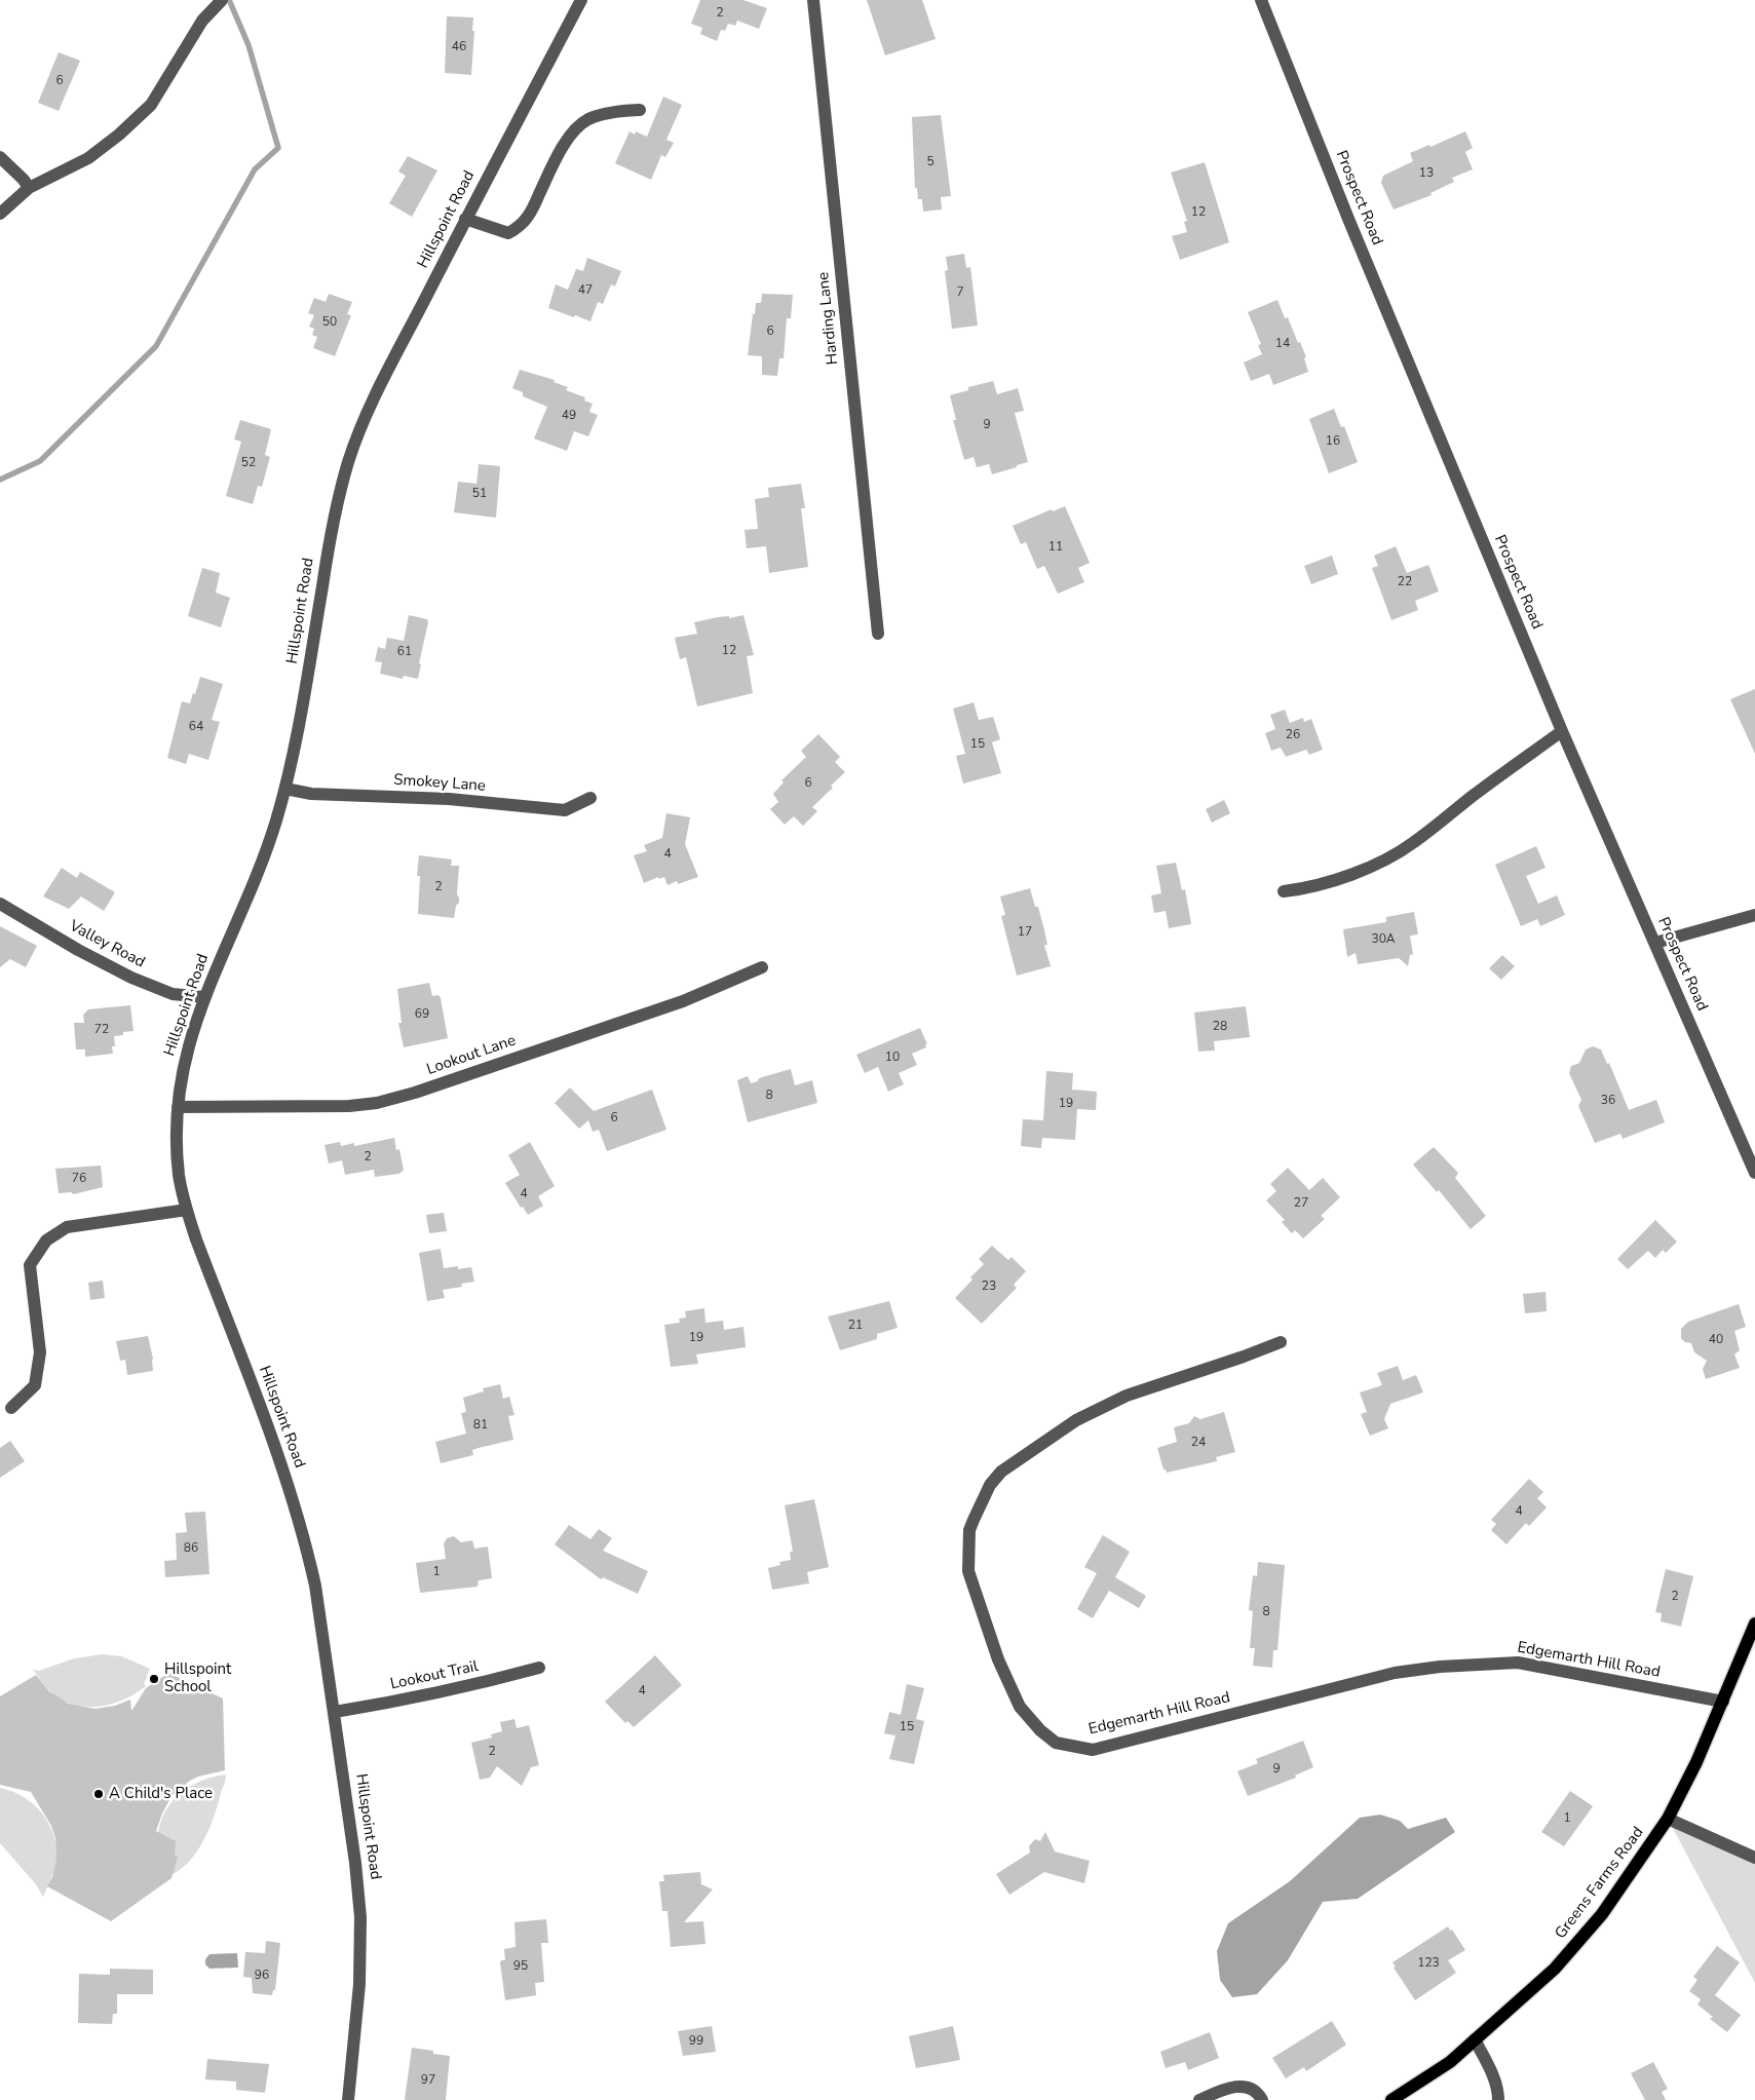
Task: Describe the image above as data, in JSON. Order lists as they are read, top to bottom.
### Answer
{
  "streets": {
    "main road": ["Greens Farms Road"],
    "street": [
      "Prospect Road",
      "Hillspoint Road",
      "Harding Lane",
      "Smokey Lane",
      "Valley Road",
      "Lookout Lane",
      "Edgemarth Hill Road",
      "Lookout Trail"
    ]
  },
  "crossings": [
    ["Hillspoint Road", "Smokey Lane"],
    ["Hillspoint Road", "Valley Road"],
    ["Hillspoint Road", "Lookout Lane"],
    ["Hillspoint Road", "Lookout Trail"],
    ["Edgemarth Hill Road", "Greens Farms Road"]
  ],
  "places": ["Hillspoint School", "A Child's Place"],
  "house_numbers": [
    "2",
    "46",
    "6",
    "5",
    "13",
    "12",
    "47",
    "7",
    "50",
    "6",
    "14",
    "49",
    "9",
    "16",
    "52",
    "51",
    "11",
    "22",
    "12",
    "61",
    "64",
    "26",
    "15",
    "6",
    "4",
    "2",
    "17",
    "30A",
    "69",
    "28",
    "72",
    "10",
    "8",
    "36",
    "19",
    "6",
    "2",
    "76",
    "4",
    "27",
    "23",
    "21",
    "19",
    "40",
    "81",
    "24",
    "4",
    "86",
    "1",
    "2",
    "8",
    "4",
    "15",
    "2",
    "9",
    "1",
    "123",
    "95",
    "96",
    "99",
    "97"
  ]
}
